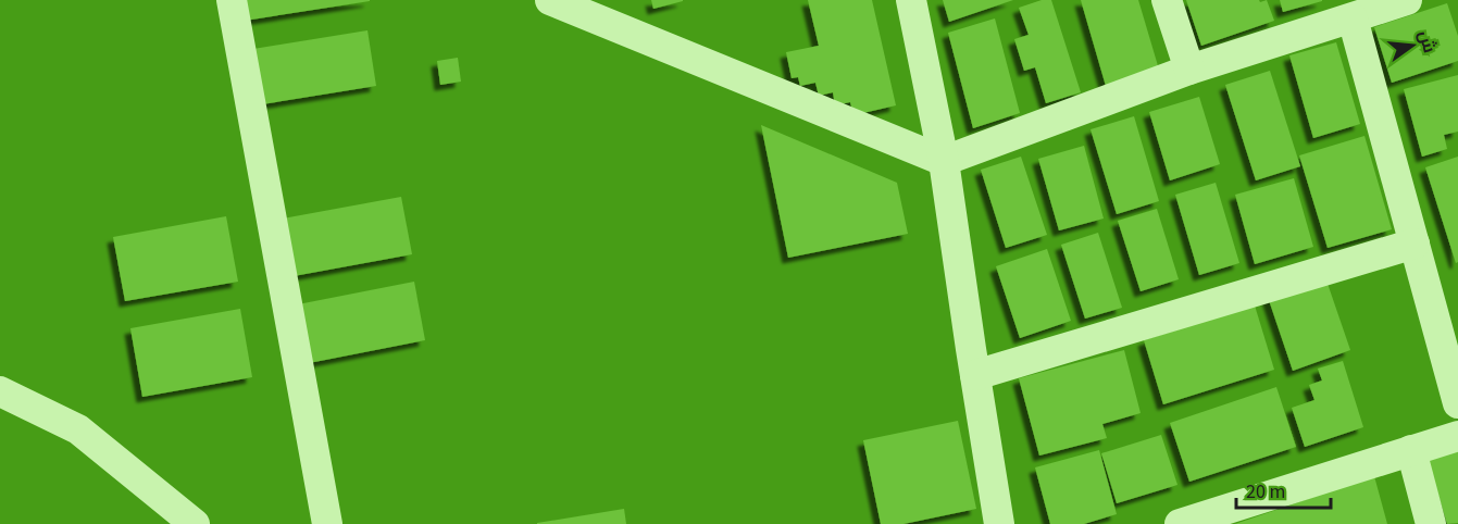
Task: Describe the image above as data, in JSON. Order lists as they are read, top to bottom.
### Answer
{
  "scale_bar": "20 m",
  "north": "right"
}
